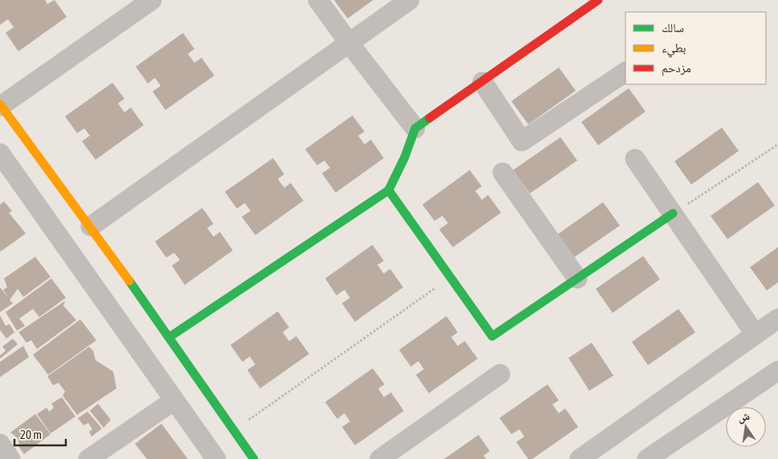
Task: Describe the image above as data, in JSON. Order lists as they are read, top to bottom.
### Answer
{
  "legend": ["سالك", "بطيء", "مزدحم"],
  "scale_bar": "20 m",
  "north": "top"
}
